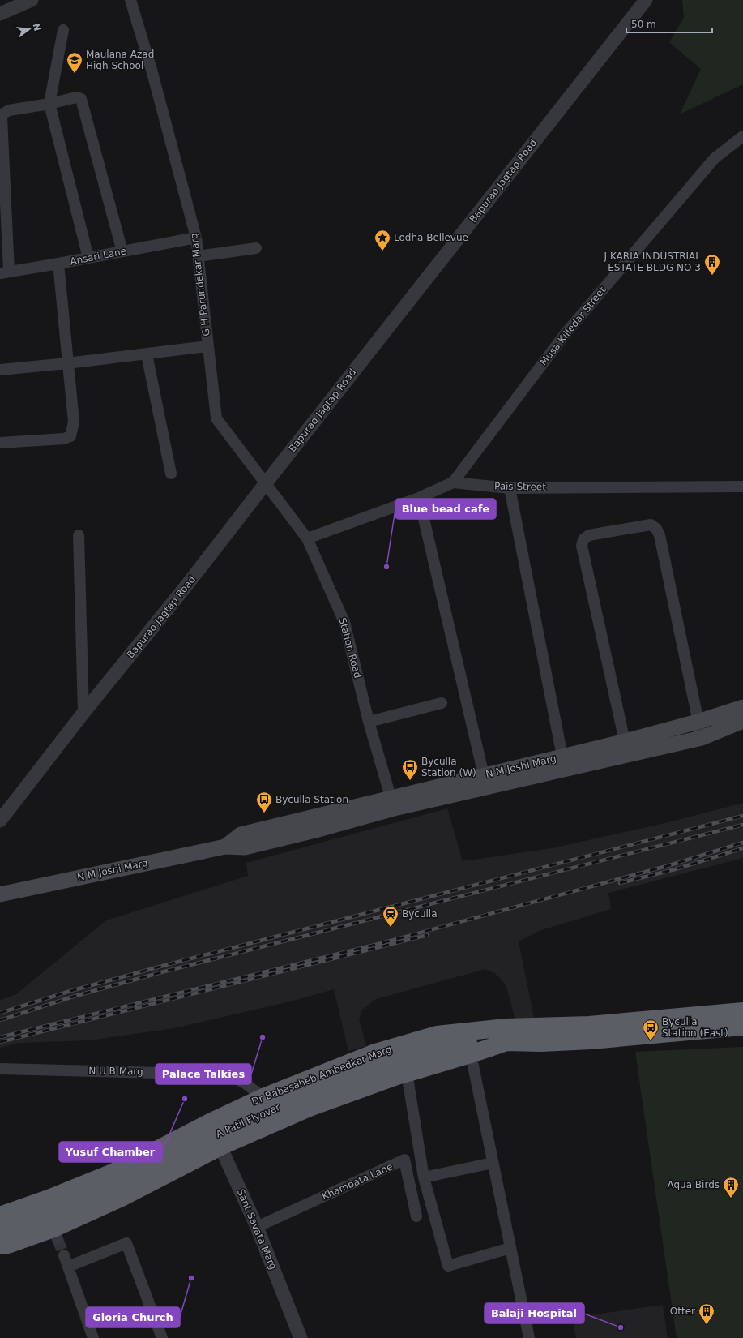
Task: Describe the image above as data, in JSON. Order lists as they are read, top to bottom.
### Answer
{
  "streets": {
    "highway": ["Dr Babasaheb Ambedkar Marg", "A Patil Flyover"],
    "main road": ["N M Joshi Marg"],
    "street": [
      "Bapurao Jagtap Road",
      "Ansari Lane",
      "G H Parundekar Marg",
      "Musa Killedar Street",
      "Pais Street",
      "Station Road",
      "N U B Marg",
      "Khambata Lane",
      "Sant Savata Marg"
    ]
  },
  "crossings": [
    ["Bapurao Jagtap Road", "G H Parundekar Marg"],
    ["Bapurao Jagtap Road", "Station Road"],
    ["Ansari Lane", "G H Parundekar Marg"],
    ["G H Parundekar Marg", "Station Road"],
    ["Musa Killedar Street", "Pais Street"],
    ["Station Road", "N M Joshi Marg"],
    ["N U B Marg", "Dr Babasaheb Ambedkar Marg"],
    ["Dr Babasaheb Ambedkar Marg", "Sant Savata Marg"],
    ["Khambata Lane", "Sant Savata Marg"]
  ],
  "places": {
    "school or university": ["Maulana Azad High School"],
    "place": ["Lodha Bellevue"],
    "building": ["J KARIA INDUSTRIAL ESTATE BLDG NO 3", "Aqua Birds", "Otter"],
    "other": [
      "Blue bead cafe",
      "Palace Talkies",
      "Yusuf Chamber",
      "Gloria Church",
      "Balaji Hospital"
    ],
    "bus stop": ["Byculla Station (W)", "Byculla Station", "Byculla Station (East)"],
    "station": ["Byculla"]
  },
  "scale_bar": "50 m",
  "north": "right"
}
